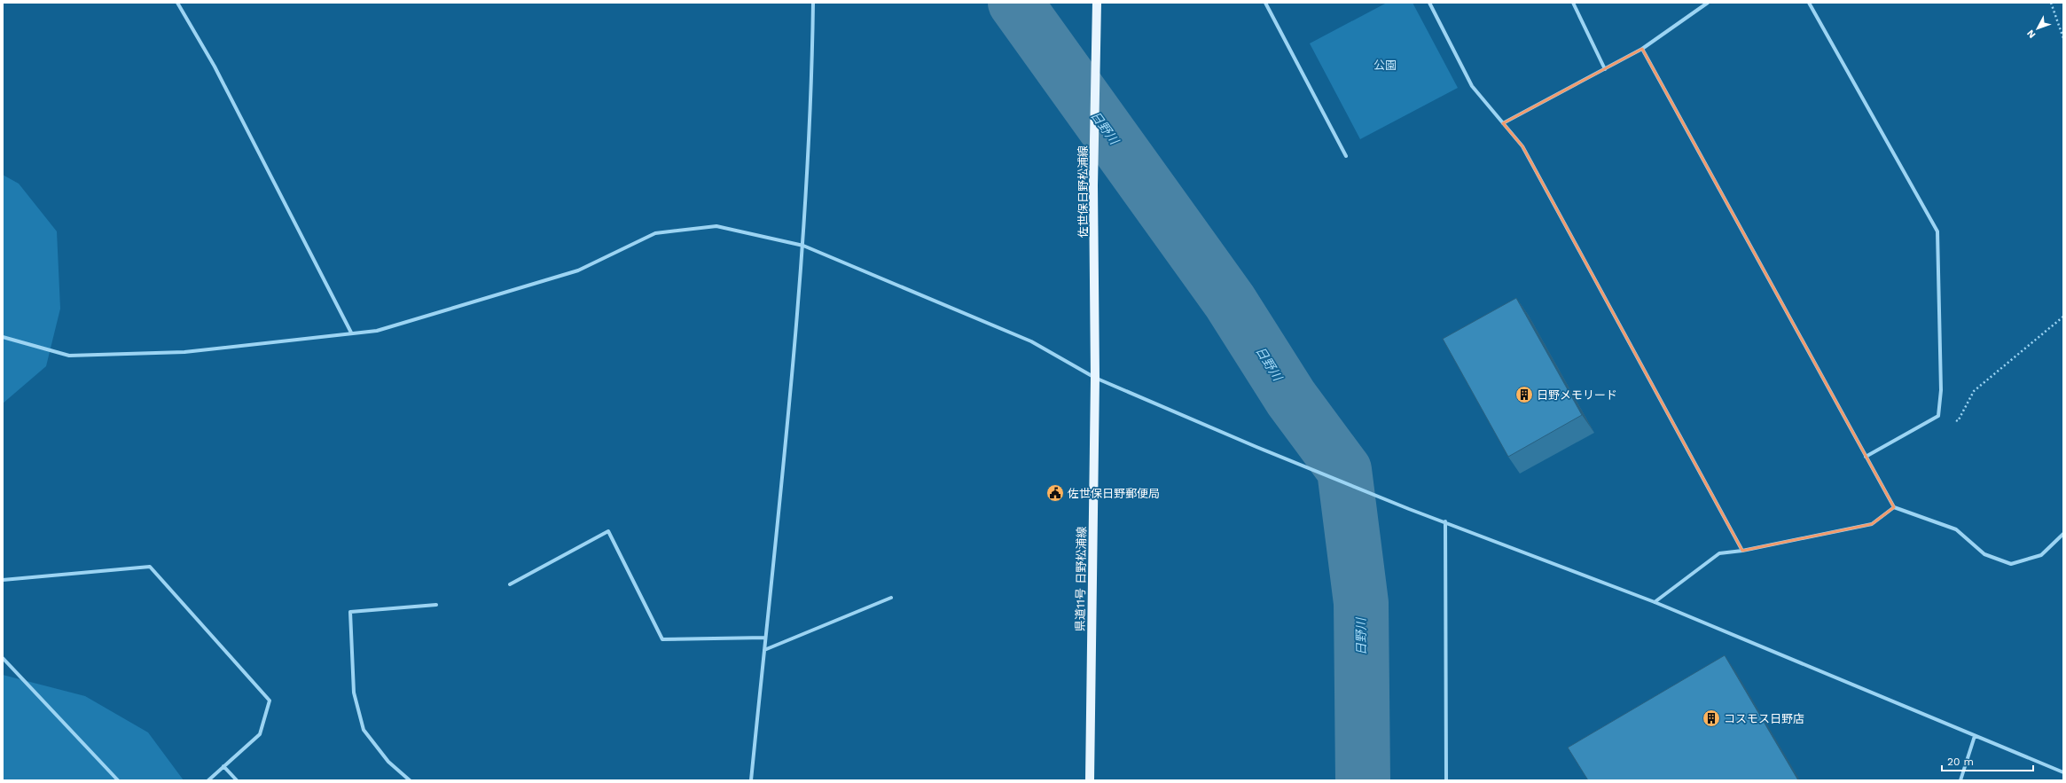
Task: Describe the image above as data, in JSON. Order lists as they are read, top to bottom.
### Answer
{
  "streets": {
    "main road": ["佐世保日野松浦線", "県道11号 日野松浦線"]
  },
  "crossings": [
    ["佐世保日野松浦線", "県道11号 日野松浦線"]
  ],
  "water": ["日野川"],
  "parks": ["公園"],
  "places": {
    "building": ["日野メモリード", "コスモス日野店"],
    "public building": ["佐世保日野郵便局"]
  },
  "scale_bar": "20 m",
  "north": "bottom left"
}
